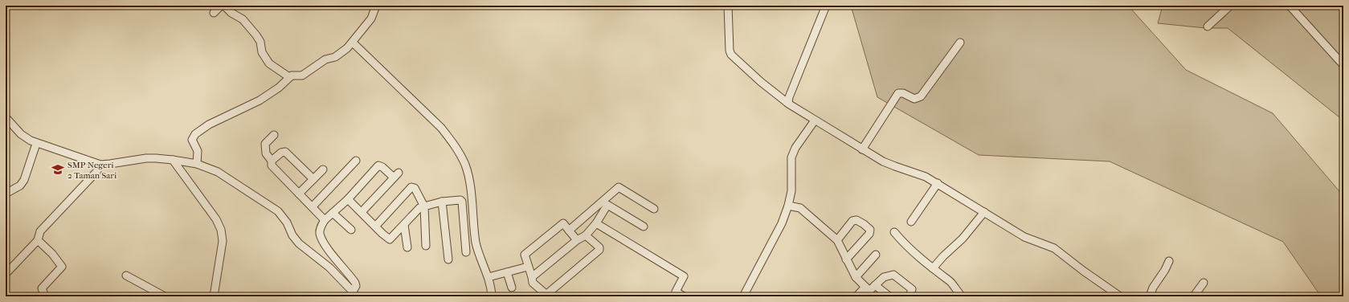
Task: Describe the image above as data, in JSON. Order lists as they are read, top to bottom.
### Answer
{
  "places": {
    "school or university": ["SMP Negeri 2 Taman Sari"]
  }
}
